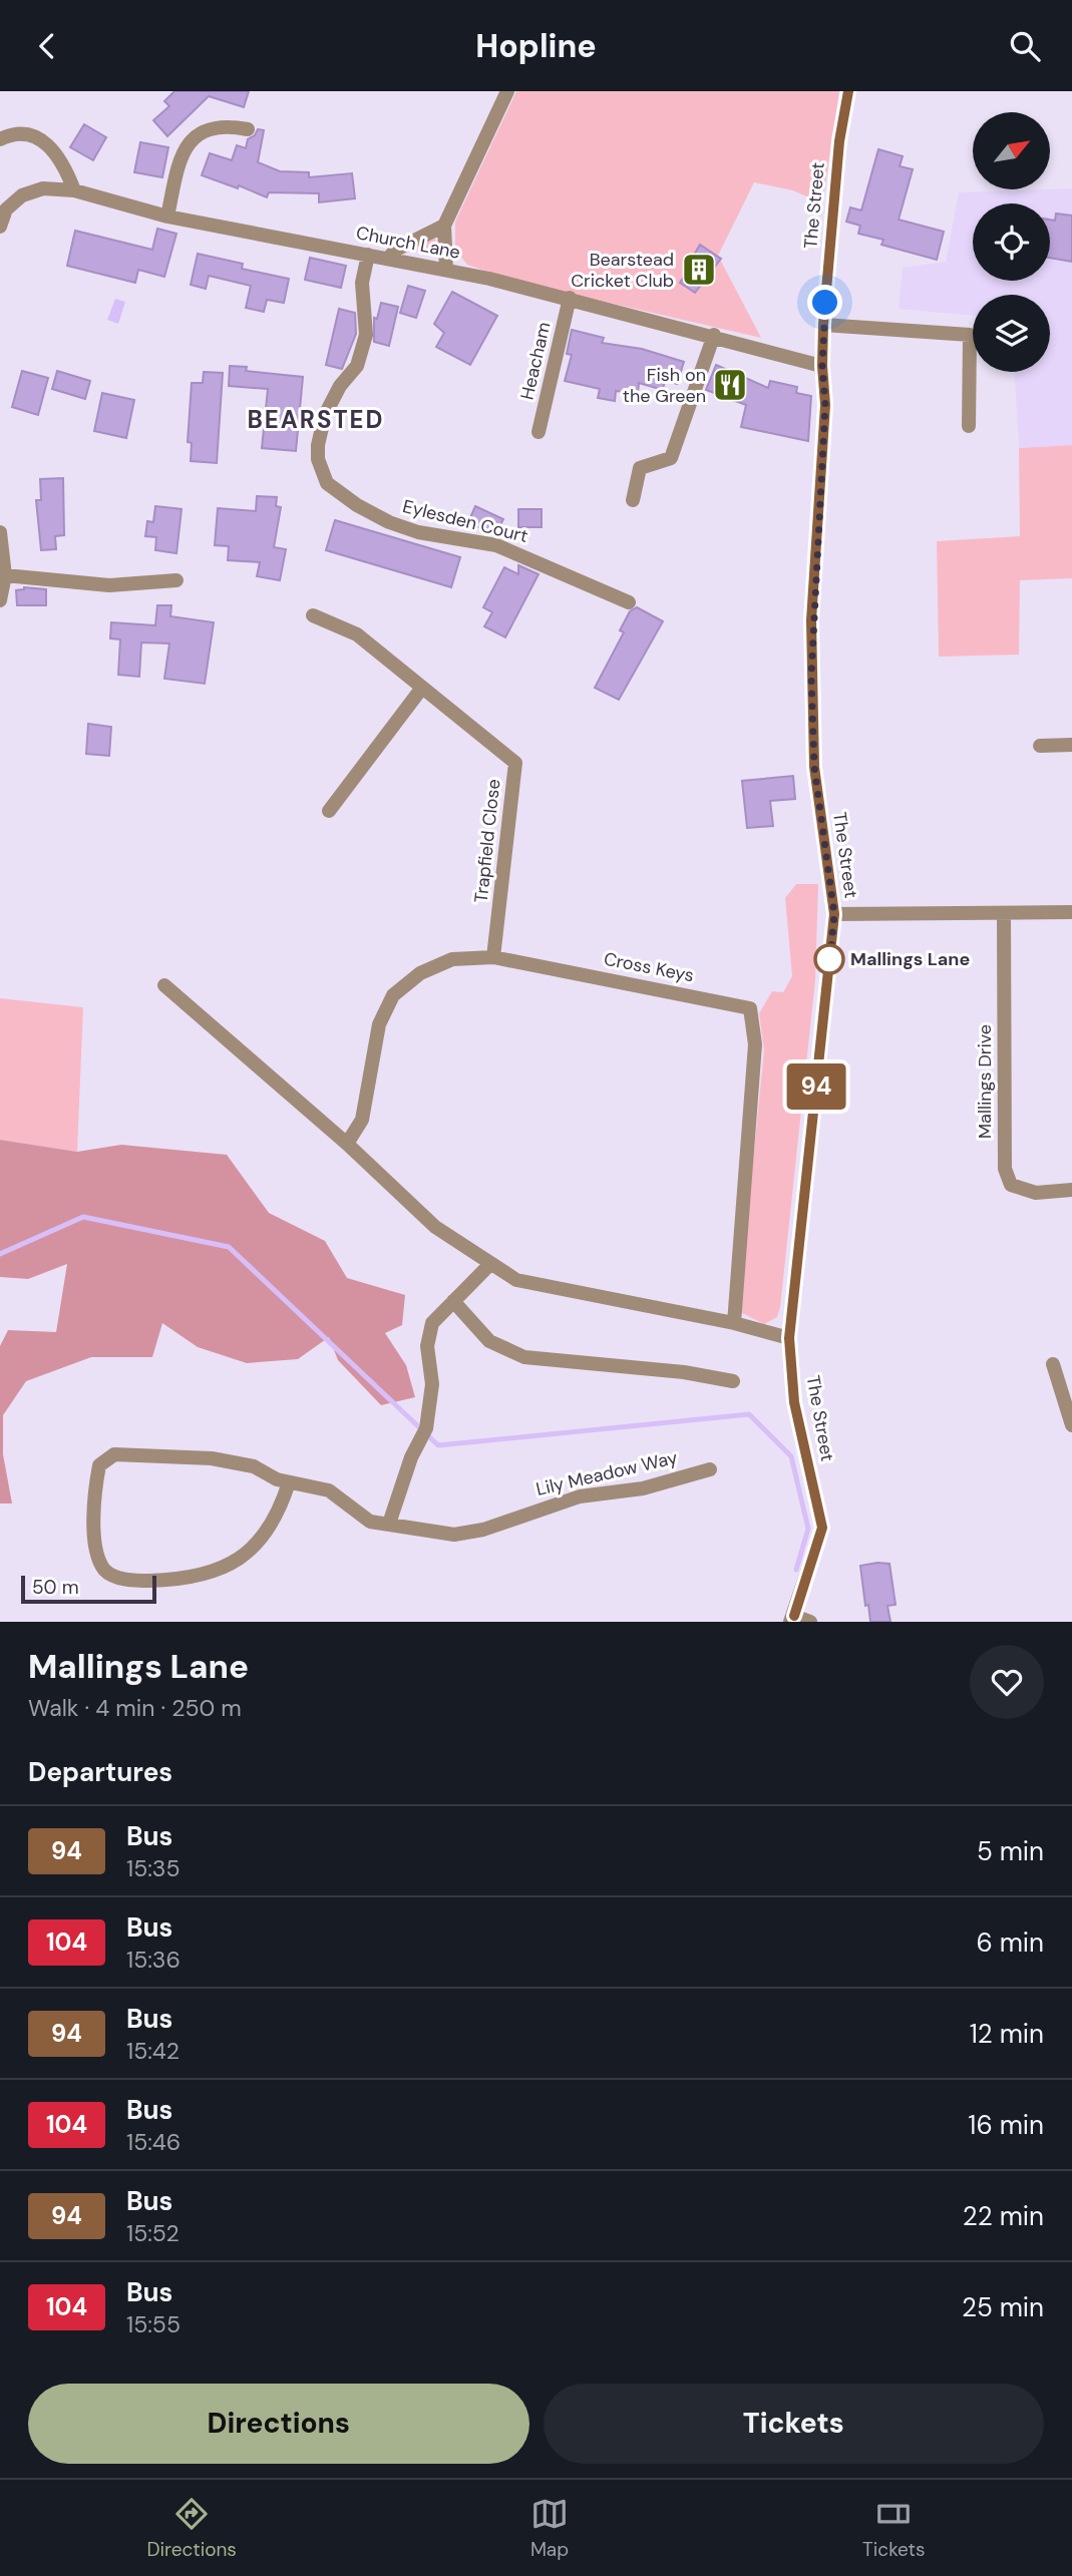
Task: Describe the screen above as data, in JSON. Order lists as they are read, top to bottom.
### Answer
{
  "streets": {
    "street": [
      "The Street",
      "Church Lane",
      "Heacham",
      "Eylesden Court",
      "Trapfield Close",
      "Cross Keys",
      "Mallings Drive",
      "Lily Meadow Way"
    ]
  },
  "crossings": [
    ["The Street", "Church Lane"],
    ["Church Lane", "Heacham"],
    ["Church Lane", "Eylesden Court"],
    ["Trapfield Close", "Cross Keys"]
  ],
  "districts": ["BEARSTED"],
  "places": {
    "building": ["Bearstead Cricket Club"],
    "restaurant": ["Fish on the Green"],
    "other": ["Mallings Lane"]
  },
  "lines": ["bus line 94"],
  "scale_bar": "50 m",
  "north": "top right",
  "page": {
    "header": "Hopline",
    "on_map": "94",
    "scale": "50 m",
    "heading": [
      ["Mallings Lane", "Walk · 4 min · 250 m"],
      "Departures"
    ],
    "list": [
      {
        "mark": "94",
        "name": "Bus",
        "note": "15:35",
        "value": "5 min"
      },
      {
        "mark": "104",
        "name": "Bus",
        "note": "15:36",
        "value": "6 min"
      },
      {
        "mark": "94",
        "name": "Bus",
        "note": "15:42",
        "value": "12 min"
      },
      {
        "mark": "104",
        "name": "Bus",
        "note": "15:46",
        "value": "16 min"
      },
      {
        "mark": "94",
        "name": "Bus",
        "note": "15:52",
        "value": "22 min"
      },
      {
        "mark": "104",
        "name": "Bus",
        "note": "15:55",
        "value": "25 min"
      }
    ],
    "buttons": ["Directions", "Tickets"],
    "tabs": ["Directions", "Map", "Tickets"]
  }
}
